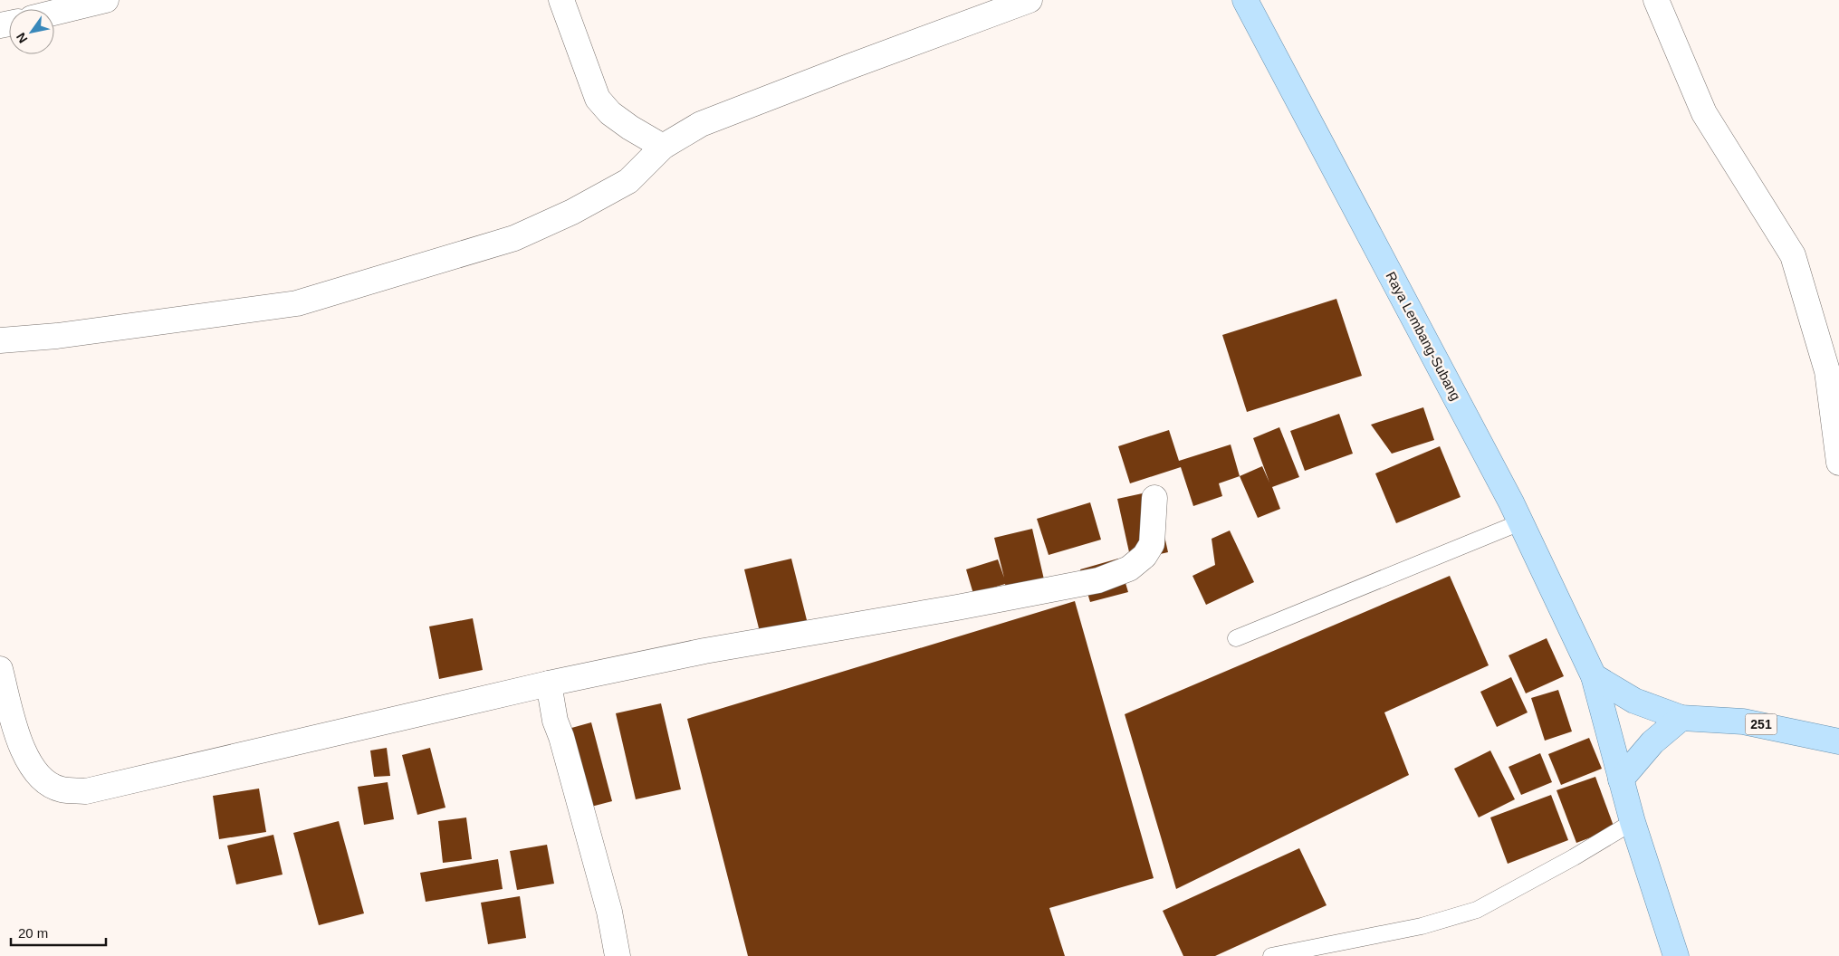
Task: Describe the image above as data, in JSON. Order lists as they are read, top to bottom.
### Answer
{
  "streets": {
    "main road": ["Raya Lembang-Subang", "251"]
  },
  "scale_bar": "20 m",
  "north": "bottom left"
}
